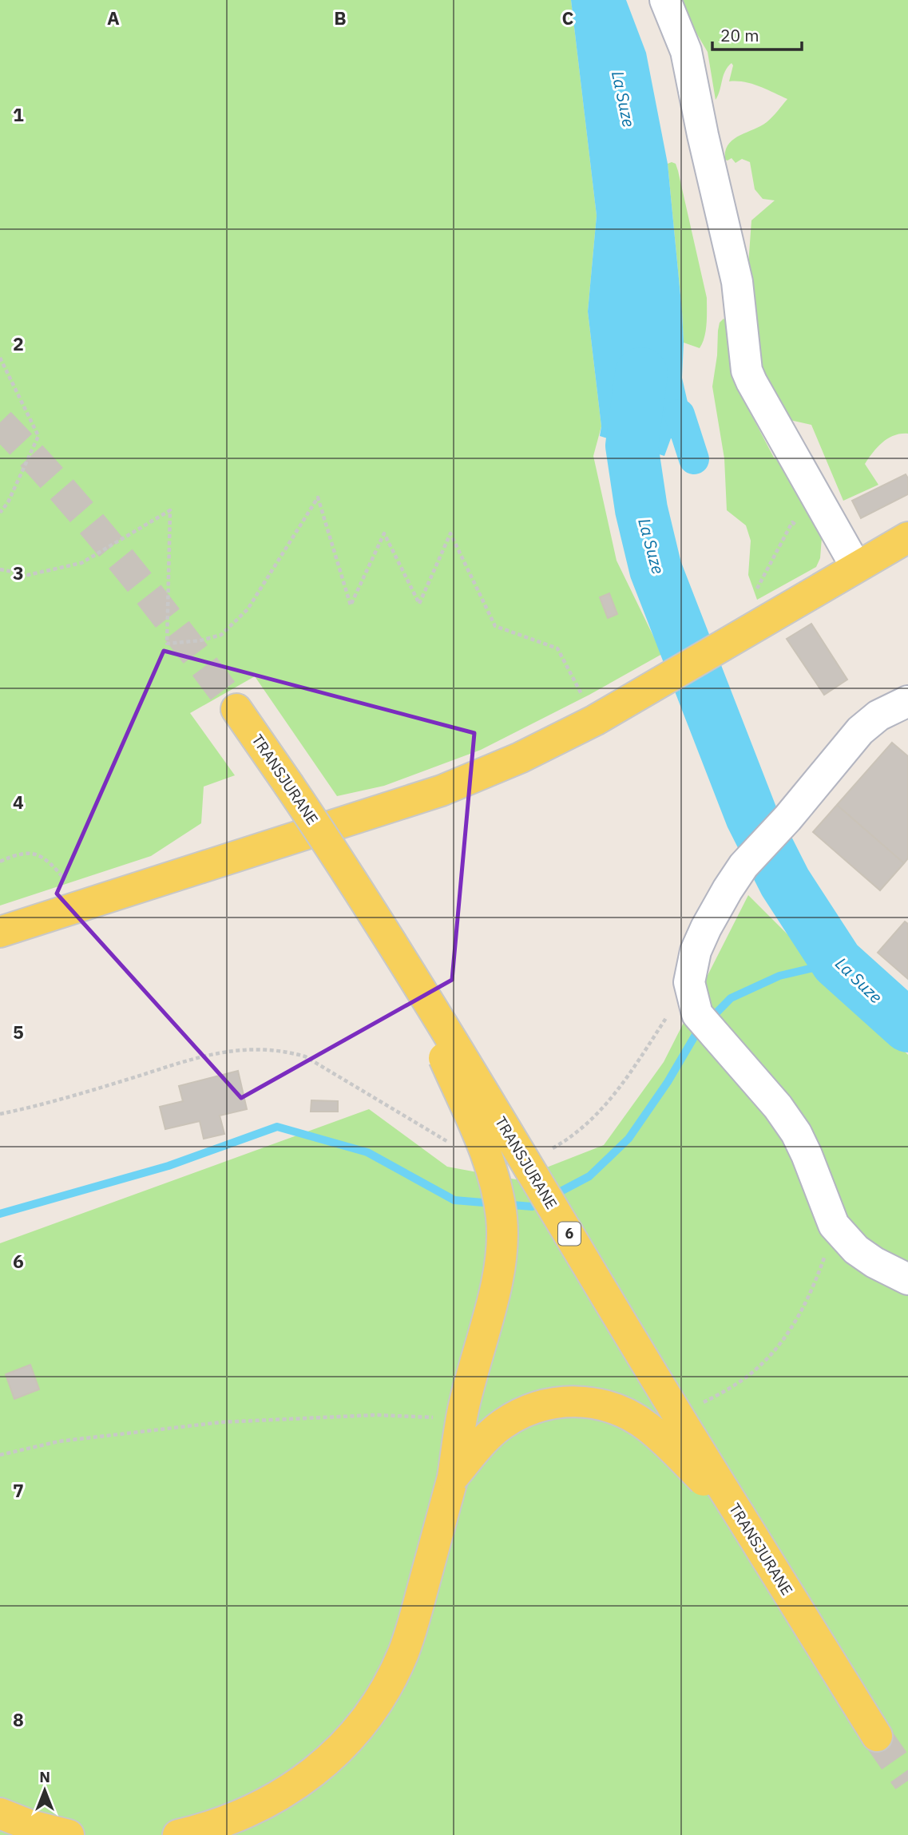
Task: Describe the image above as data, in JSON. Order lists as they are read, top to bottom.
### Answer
{
  "streets": {
    "main road": ["TRANSJURANE", "6"]
  },
  "water": ["La Suze"],
  "scale_bar": "20 m",
  "north": "top",
  "grid": {
    "columns": ["A", "B", "C"],
    "rows": [
      "1",
      "2",
      "3",
      "4",
      "5",
      "6",
      "7",
      "8"
    ]
  }
}
